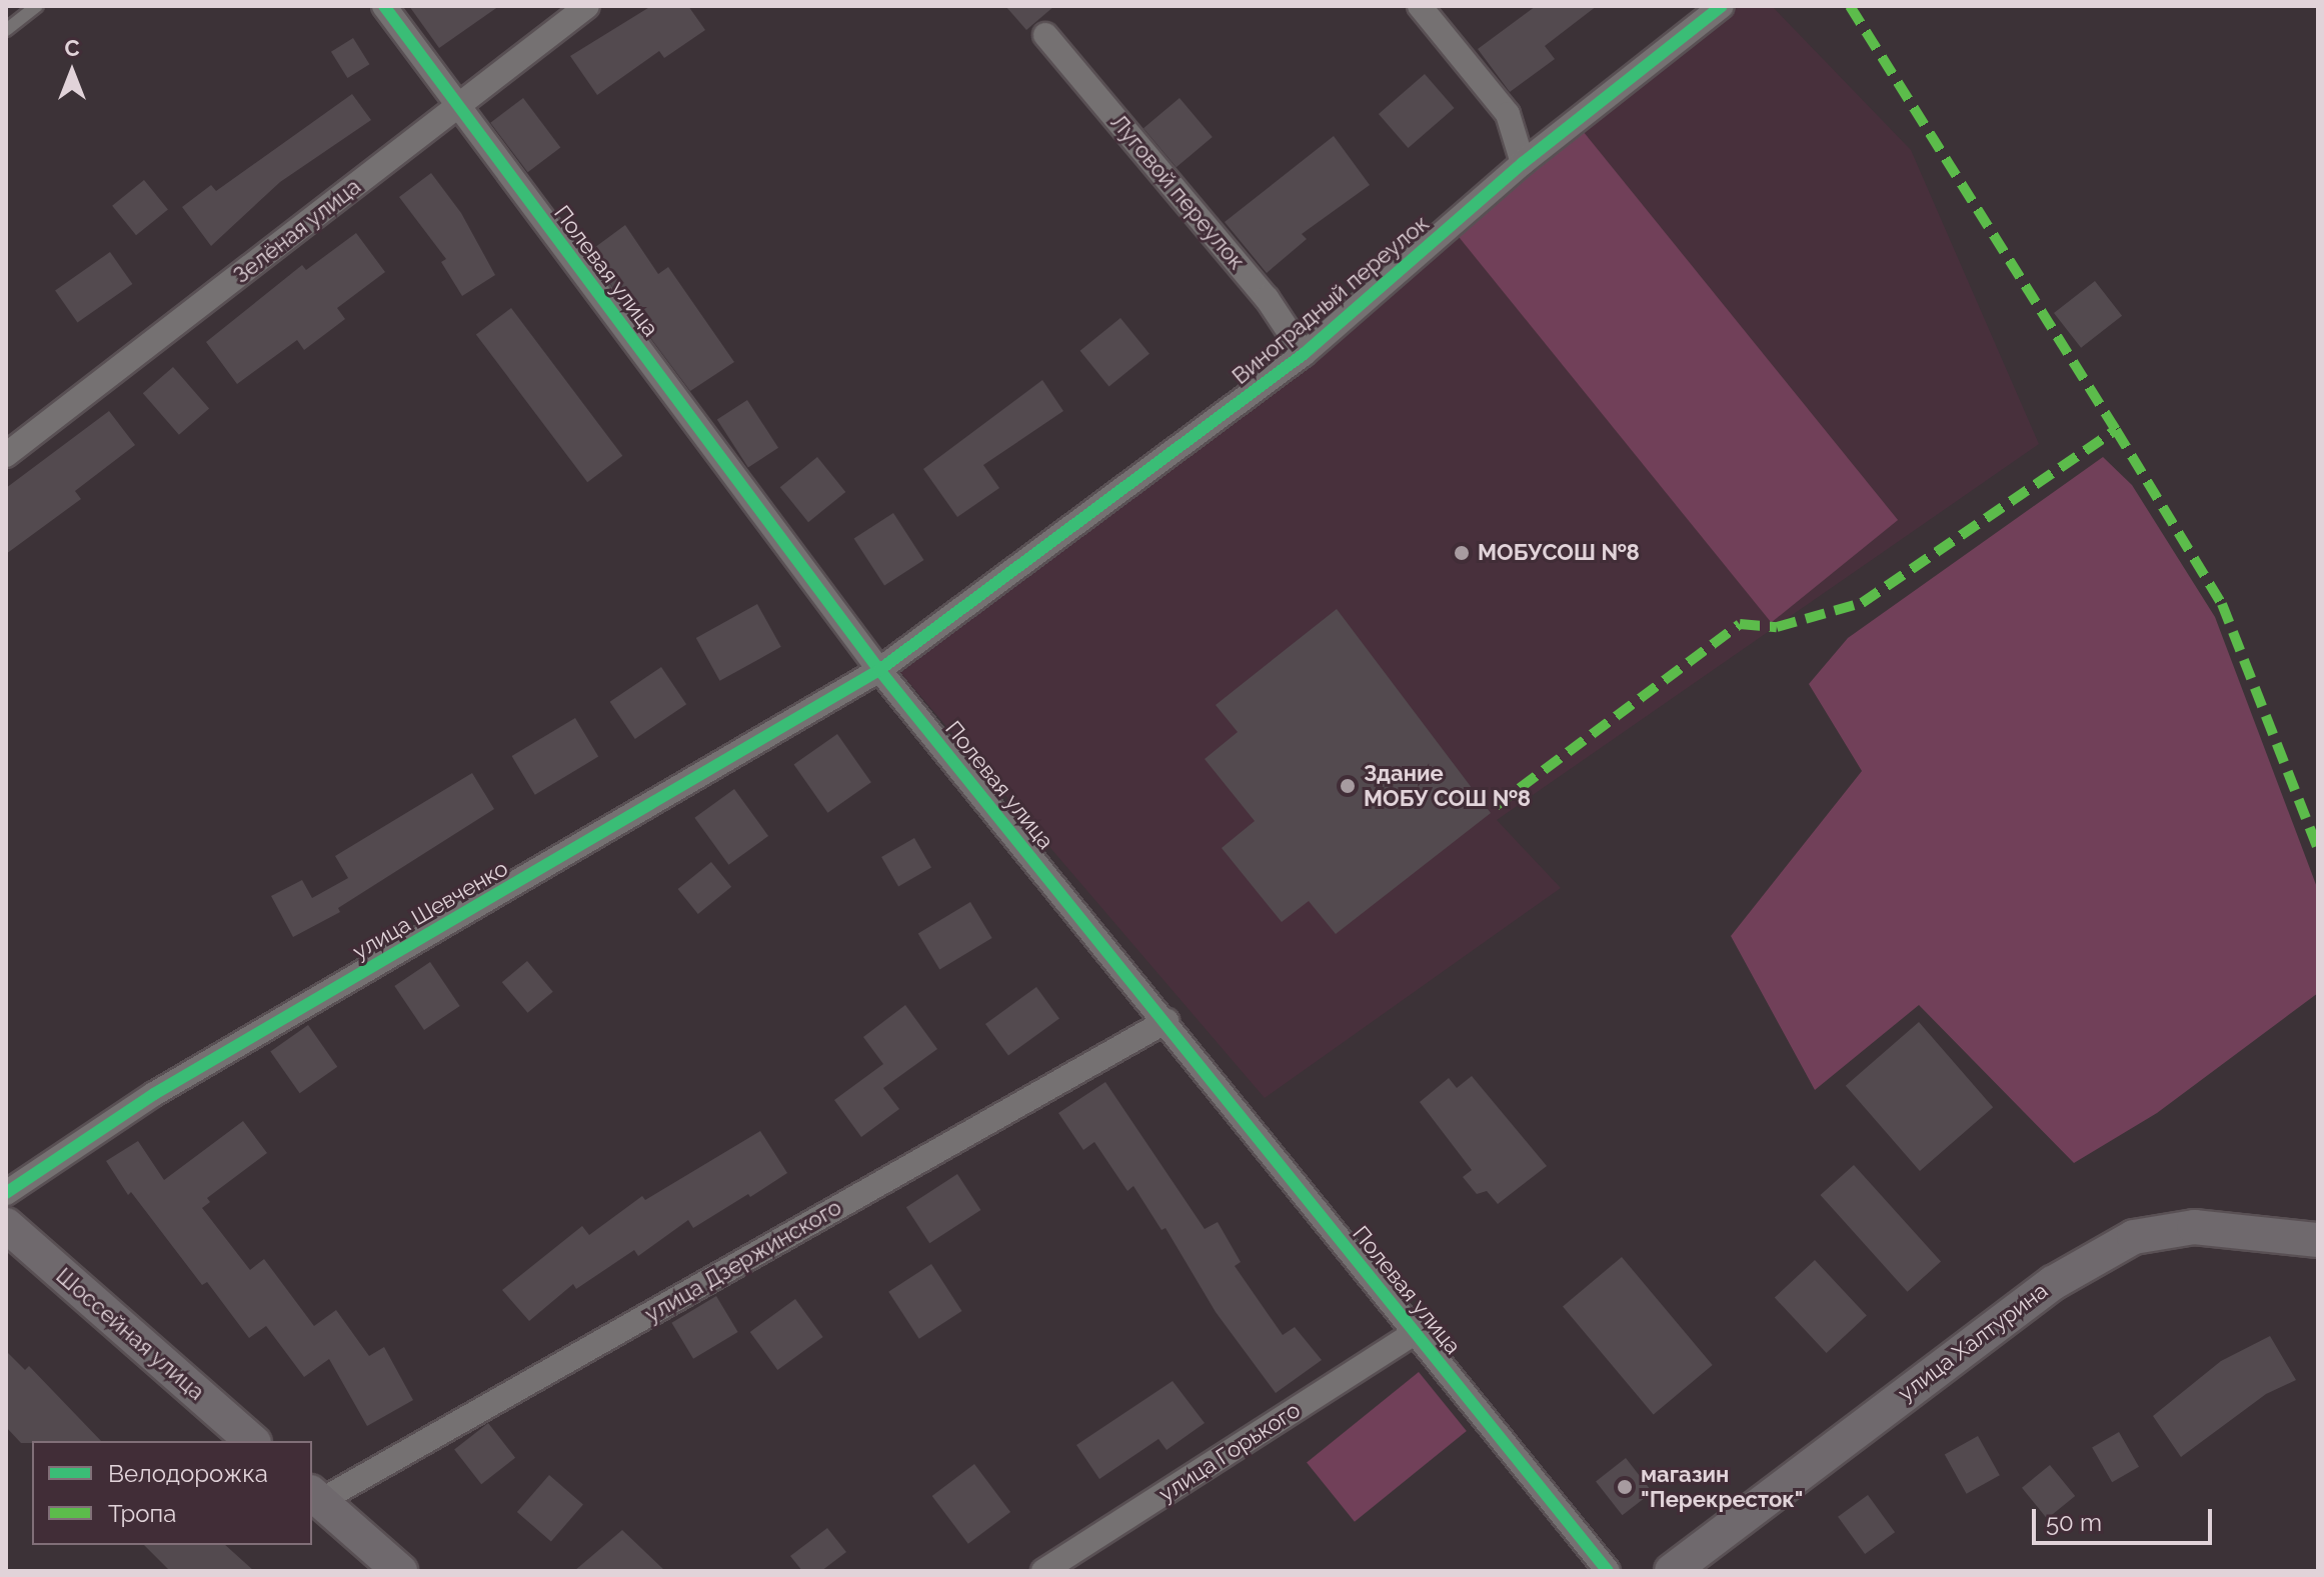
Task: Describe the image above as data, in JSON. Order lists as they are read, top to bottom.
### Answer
{
  "streets": {
    "main road": ["Шоссейная улица", "улица Халтурина"],
    "street": [
      "Луговой переулок",
      "Зелёная улица",
      "Полевая улица",
      "Виноградный переулок",
      "улица Шевченко",
      "улица Дзержинского",
      "улица Горького"
    ]
  },
  "crossings": [
    ["Луговой переулок", "Виноградный переулок"],
    ["Зелёная улица", "Полевая улица"],
    ["Полевая улица", "Виноградный переулок"],
    ["Полевая улица", "улица Шевченко"],
    ["Полевая улица", "улица Дзержинского"],
    ["Полевая улица", "улица Горького"],
    ["Виноградный переулок", "улица Шевченко"]
  ],
  "places": ["МОБУСОШ №8", "Здание МОБУ СОШ №8", "магазин \"Перекресток\""],
  "legend": ["Велодорожка", "Тропа"],
  "scale_bar": "50 m",
  "north": "top"
}
